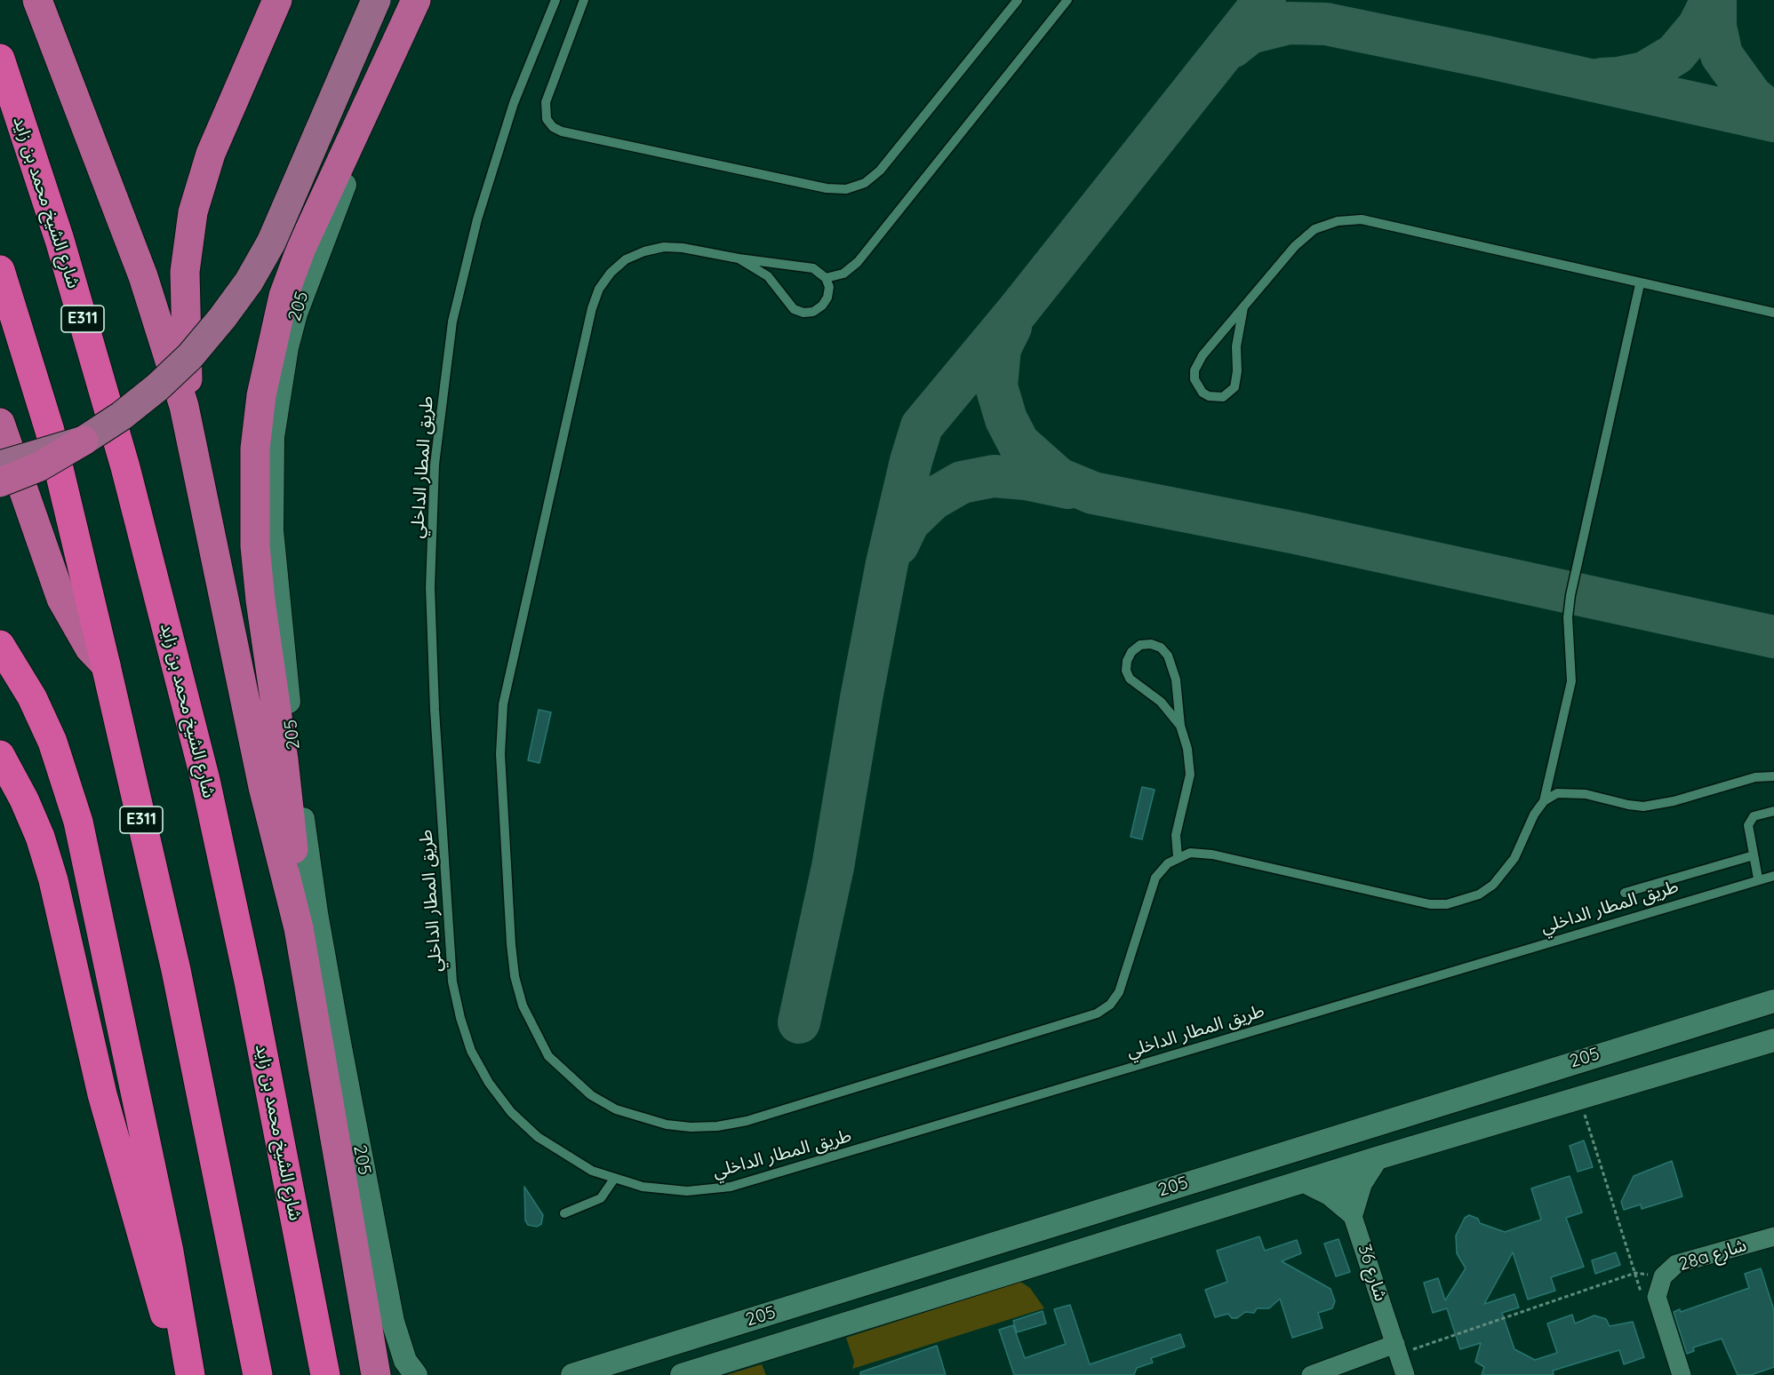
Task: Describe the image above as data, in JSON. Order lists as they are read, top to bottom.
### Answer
{
  "streets": {
    "highway": ["شارع الشيخ محمد بن زايد", "E311"],
    "street": ["205", "28a شارع", "شارع 36"],
    "lane": ["طريق المطار الداخلي"]
  },
  "crossings": [
    ["205", "شارع 36"]
  ]
}
